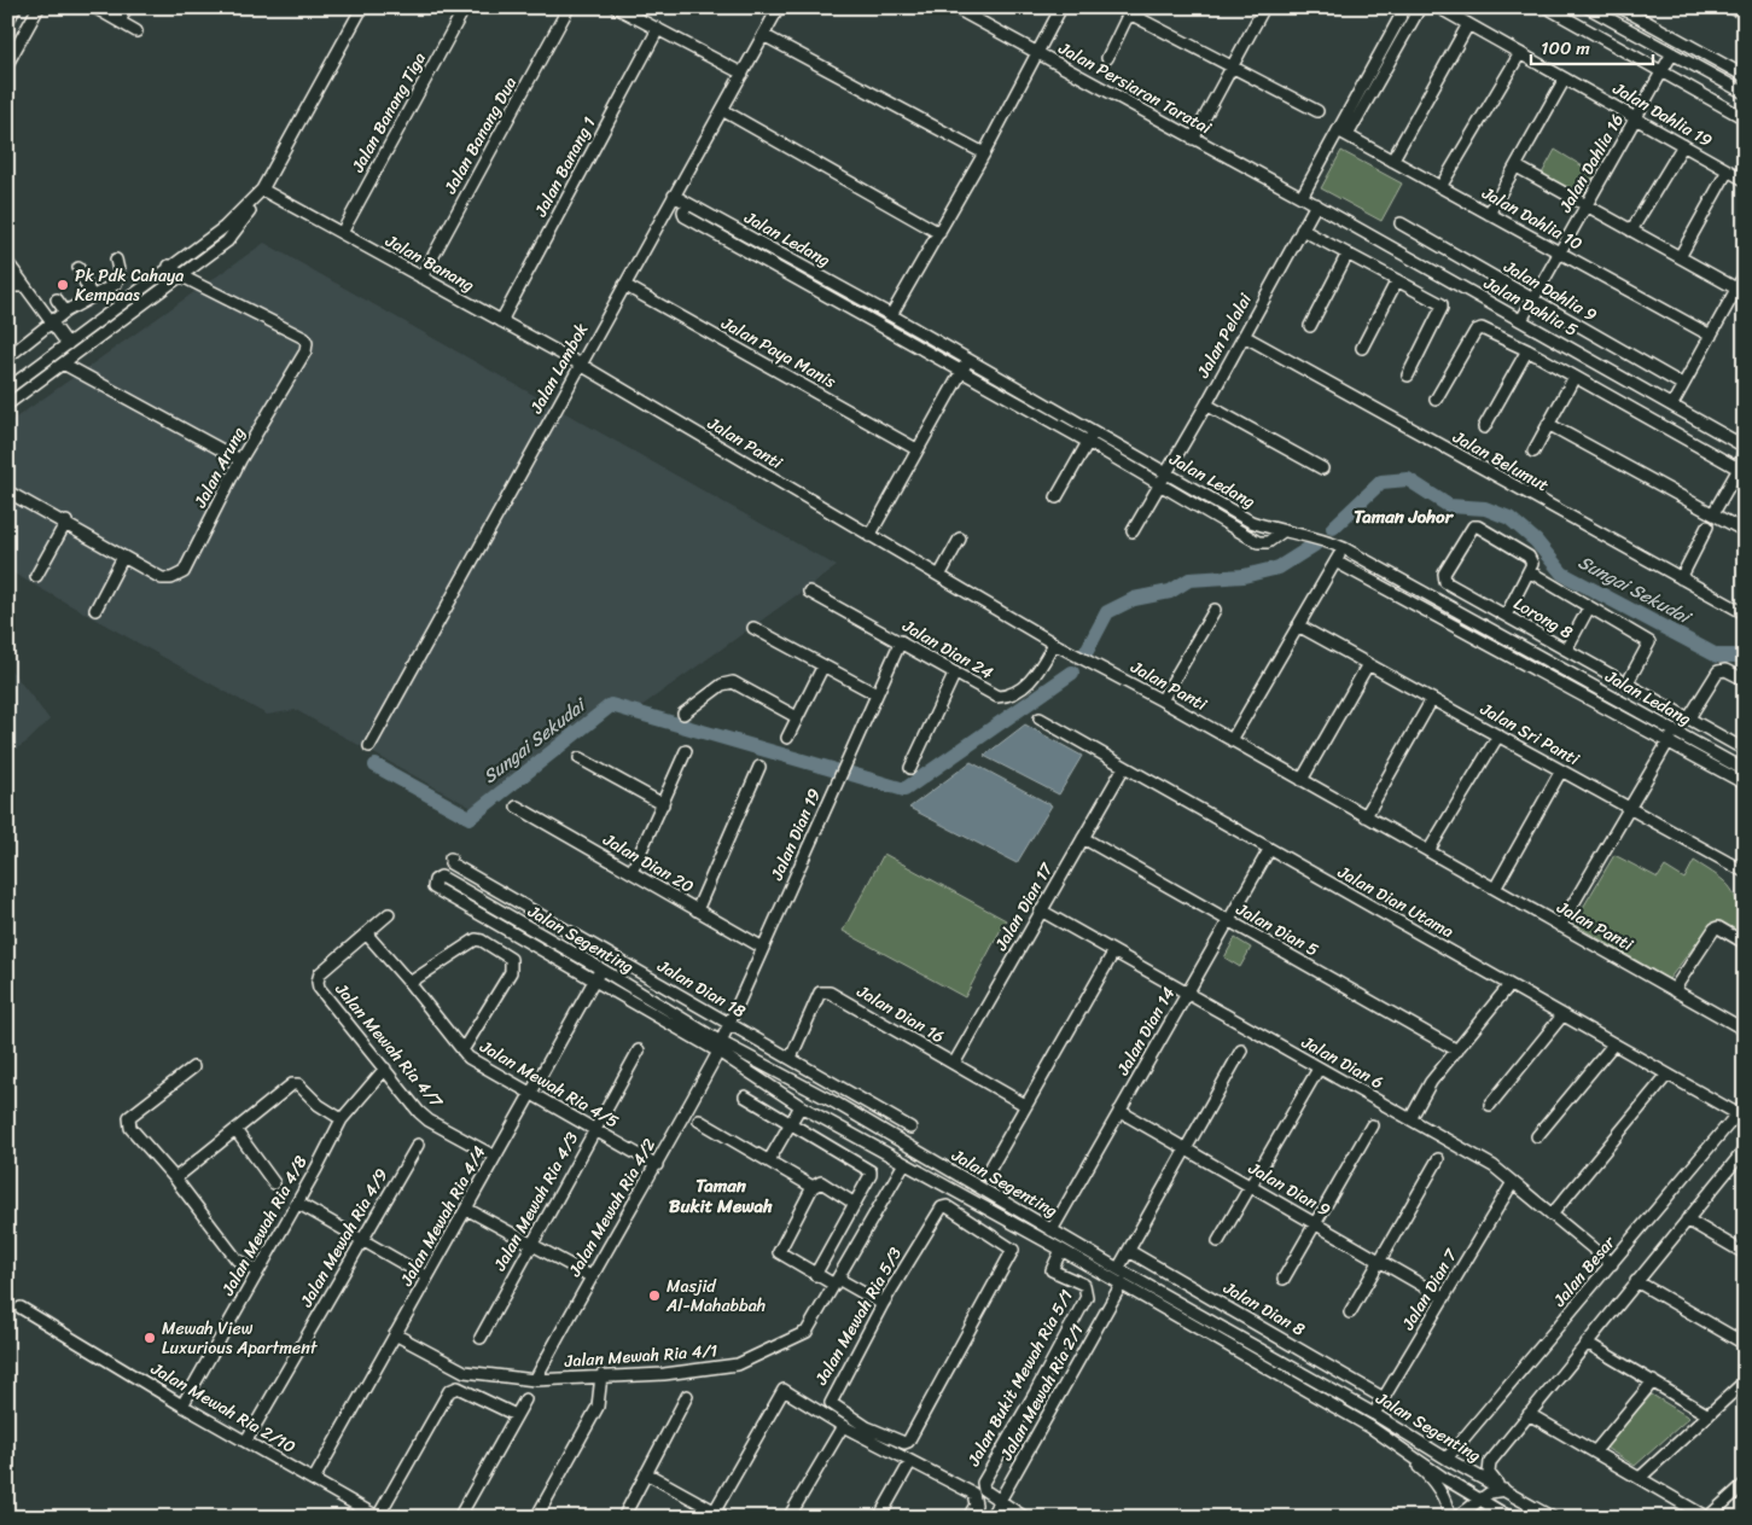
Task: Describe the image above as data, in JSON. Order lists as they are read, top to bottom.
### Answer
{
  "streets": {
    "street": [
      "Jalan Persiaran Taratai",
      "Jalan Banang Tiga",
      "Jalan Dahlia 19",
      "Jalan Banang Dua",
      "Jalan Dahlia 16",
      "Jalan Banang 1",
      "Jalan Dahlia 10",
      "Jalan Ledang",
      "Jalan Banang",
      "Jalan Dahlia 9",
      "Jalan Dahlia 5",
      "Jalan Pelalai",
      "Jalan Paya Manis",
      "Jalan Lambok",
      "Jalan Panti",
      "Jalan Belumut",
      "Jalan Arung",
      "Lorong 8",
      "Jalan Dian 24",
      "Jalan Sri Panti",
      "Jalan Dian 19",
      "Jalan Dian 20",
      "Jalan Dian Utama",
      "Jalan Dian 17",
      "Jalan Dian 5",
      "Jalan Segenting",
      "Jalan Dian 18",
      "Jalan Dian 16",
      "Jalan Dian 14",
      "Jalan Mewah Ria 4/7",
      "Jalan Dian 6",
      "Jalan Mewah Ria 4/5",
      "Jalan Dian 9",
      "Jalan Mewah Ria 4/3",
      "Jalan Mewah Ria 4/2",
      "Jalan Mewah Ria 4/4",
      "Jalan Mewah Ria 4/8",
      "Jalan Mewah Ria 4/9",
      "Jalan Besar",
      "Jalan Dian 7",
      "Jalan Dian 8",
      "Jalan Mewah Ria 5/3",
      "Jalan Mewah Ria 4/1",
      "Jalan Bukit Mewah Ria 5/1",
      "Jalan Mewah Ria 2/1",
      "Jalan Mewah Ria 2/10"
    ]
  },
  "crossings": [
    ["Jalan Persiaran Taratai", "Jalan Dahlia 5"],
    ["Jalan Banang Tiga", "Jalan Banang"],
    ["Jalan Dahlia 19", "Jalan Dahlia 16"],
    ["Jalan Banang Dua", "Jalan Banang"],
    ["Jalan Dahlia 16", "Jalan Dahlia 10"],
    ["Jalan Dahlia 16", "Jalan Dahlia 9"],
    ["Jalan Dahlia 16", "Jalan Dahlia 5"],
    ["Jalan Banang 1", "Jalan Banang"],
    ["Jalan Ledang", "Jalan Pelalai"],
    ["Jalan Ledang", "Jalan Lambok"],
    ["Jalan Banang", "Jalan Lambok"],
    ["Jalan Banang", "Jalan Panti"],
    ["Jalan Dahlia 5", "Jalan Pelalai"],
    ["Jalan Pelalai", "Jalan Belumut"],
    ["Jalan Paya Manis", "Jalan Lambok"],
    ["Jalan Lambok", "Jalan Panti"],
    ["Jalan Panti", "Jalan Dian 24"],
    ["Jalan Dian 24", "Jalan Dian 19"],
    ["Jalan Dian 19", "Jalan Dian 20"],
    ["Jalan Dian 19", "Jalan Segenting"],
    ["Jalan Dian 19", "Jalan Dian 18"],
    ["Jalan Dian 19", "Jalan Mewah Ria 4/2"],
    ["Jalan Dian Utama", "Jalan Dian 17"],
    ["Jalan Dian Utama", "Jalan Dian 14"],
    ["Jalan Dian Utama", "Jalan Besar"],
    ["Jalan Dian 17", "Jalan Dian 5"],
    ["Jalan Dian 17", "Jalan Dian 16"],
    ["Jalan Dian 17", "Jalan Dian 6"],
    ["Jalan Dian 5", "Jalan Dian 14"],
    ["Jalan Segenting", "Jalan Dian 14"],
    ["Jalan Segenting", "Jalan Mewah Ria 4/2"],
    ["Jalan Segenting", "Jalan Mewah Ria 4/4"],
    ["Jalan Segenting", "Jalan Besar"],
    ["Jalan Segenting", "Jalan Dian 7"],
    ["Jalan Segenting", "Jalan Mewah Ria 4/1"],
    ["Jalan Segenting", "Jalan Bukit Mewah Ria 5/1"],
    ["Jalan Segenting", "Jalan Mewah Ria 2/1"],
    ["Jalan Dian 18", "Jalan Dian 16"],
    ["Jalan Dian 14", "Jalan Dian 6"],
    ["Jalan Dian 14", "Jalan Dian 9"],
    ["Jalan Mewah Ria 4/7", "Jalan Mewah Ria 4/5"],
    ["Jalan Mewah Ria 4/7", "Jalan Mewah Ria 4/4"],
    ["Jalan Mewah Ria 4/7", "Jalan Mewah Ria 4/8"],
    ["Jalan Dian 6", "Jalan Besar"],
    ["Jalan Dian 6", "Jalan Dian 7"],
    ["Jalan Mewah Ria 4/5", "Jalan Mewah Ria 4/3"],
    ["Jalan Mewah Ria 4/5", "Jalan Mewah Ria 4/2"],
    ["Jalan Mewah Ria 4/5", "Jalan Mewah Ria 4/4"],
    ["Jalan Dian 9", "Jalan Dian 7"],
    ["Jalan Mewah Ria 4/2", "Jalan Mewah Ria 4/1"],
    ["Jalan Mewah Ria 4/4", "Jalan Mewah Ria 4/1"],
    ["Jalan Mewah Ria 4/4", "Jalan Mewah Ria 2/10"],
    ["Jalan Mewah Ria 4/8", "Jalan Mewah Ria 2/10"],
    ["Jalan Mewah Ria 4/9", "Jalan Mewah Ria 2/10"],
    ["Jalan Dian 7", "Jalan Dian 8"],
    ["Jalan Bukit Mewah Ria 5/1", "Jalan Mewah Ria 2/1"]
  ],
  "districts": ["Taman Johor", "Taman Bukit Mewah"],
  "water": ["Sungai Sekudai"],
  "places": ["Pk Pdk Cahaya Kempaas", "Masjid Al-Mahabbah", "Mewah View Luxurious Apartment"],
  "scale_bar": "100 m"
}
